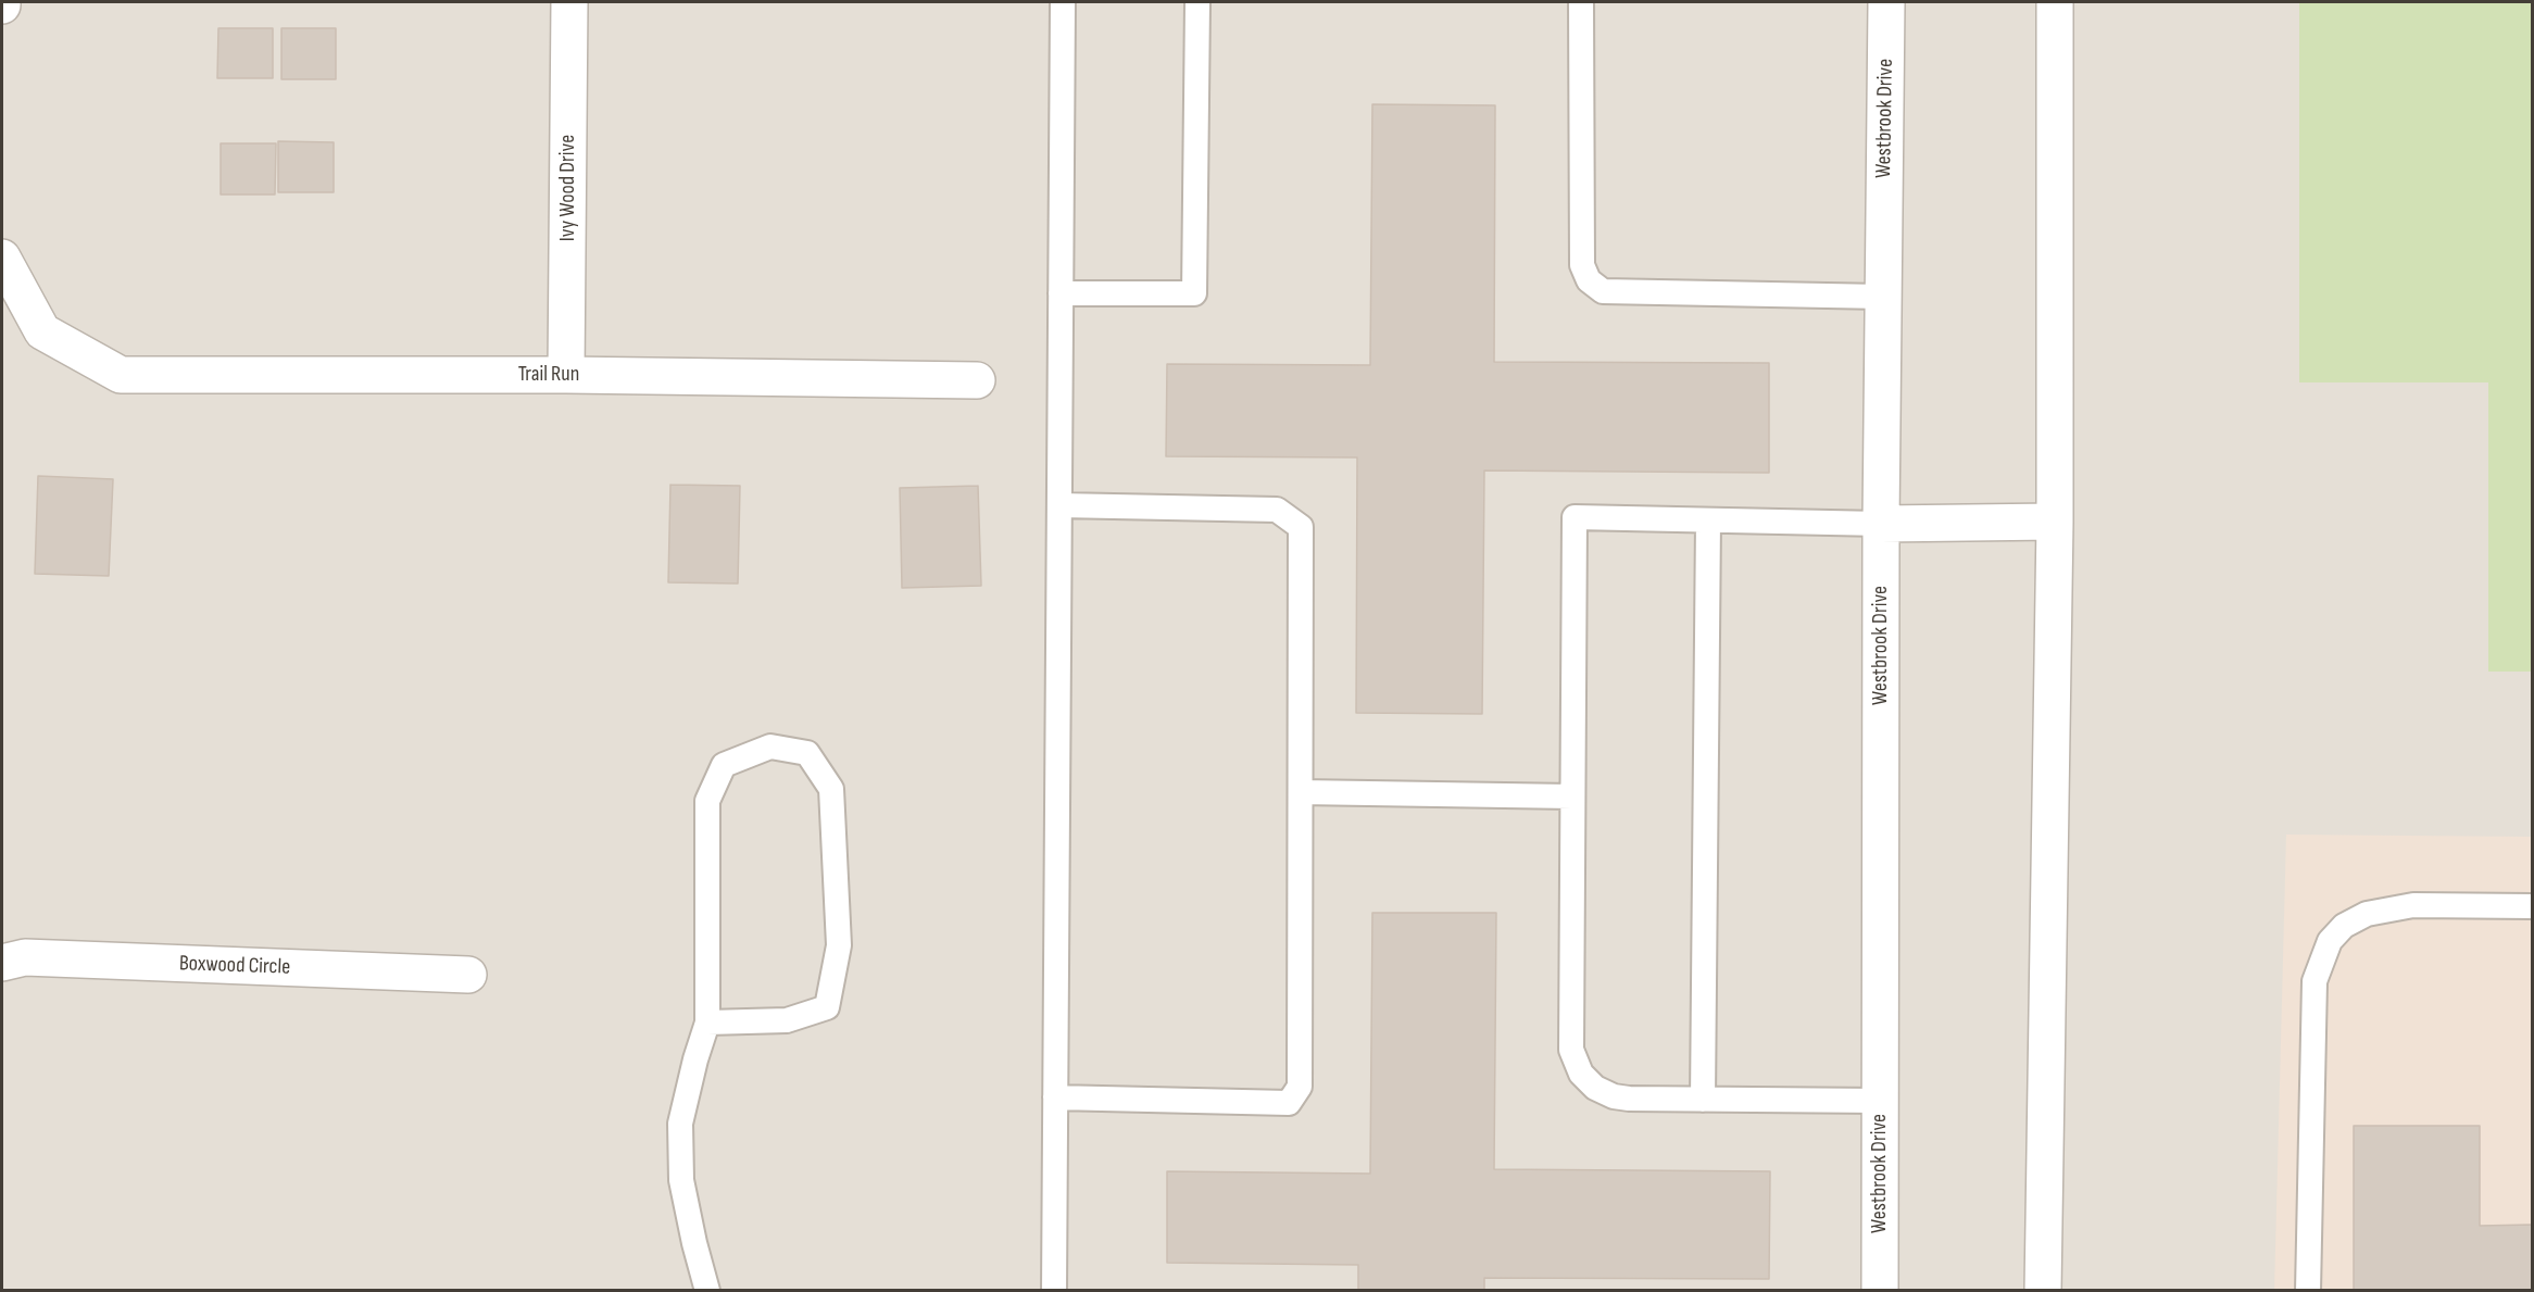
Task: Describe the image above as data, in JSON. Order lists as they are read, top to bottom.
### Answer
{
  "streets": {
    "street": [
      "Westbrook Drive",
      "Ivy Wood Drive",
      "Trail Run",
      "Boxwood Circle"
    ]
  },
  "crossings": [
    ["Ivy Wood Drive", "Trail Run"]
  ]
}
